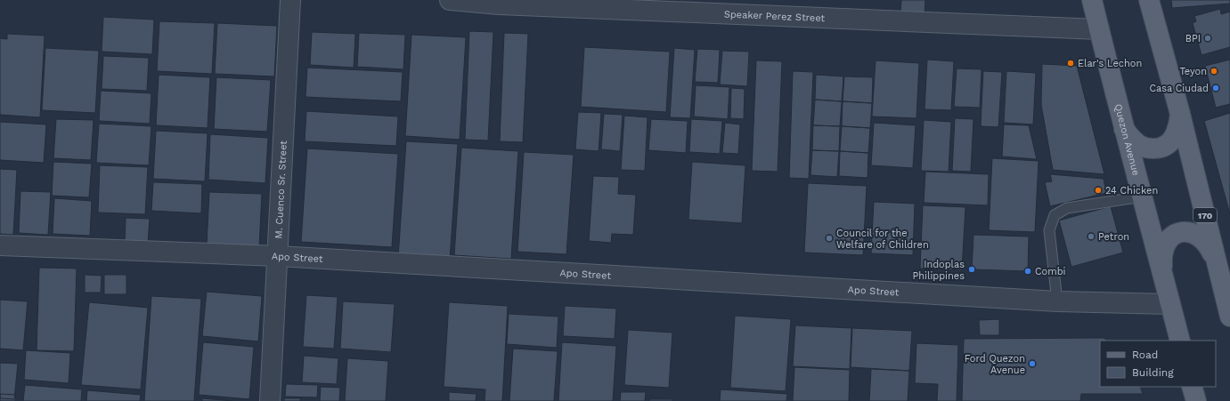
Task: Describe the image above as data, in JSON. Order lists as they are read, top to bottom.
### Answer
{
  "streets": {
    "main road": ["Quezon Avenue", "170"],
    "street": ["Speaker Perez Street", "M. Cuenco Sr. Street", "Apo Street"]
  },
  "crossings": [
    ["Speaker Perez Street", "Quezon Avenue"],
    ["Quezon Avenue", "Apo Street"],
    ["M. Cuenco Sr. Street", "Apo Street"]
  ],
  "places": [
    "BPI",
    "Elar's Lechon",
    "Teyon",
    "Casa Ciudad",
    "24 Chicken",
    "Petron",
    "Council for the Welfare of Children",
    "Indoplas Philippines",
    "Combi",
    "Ford Quezon Avenue"
  ],
  "legend": ["Road", "Building"]
}
